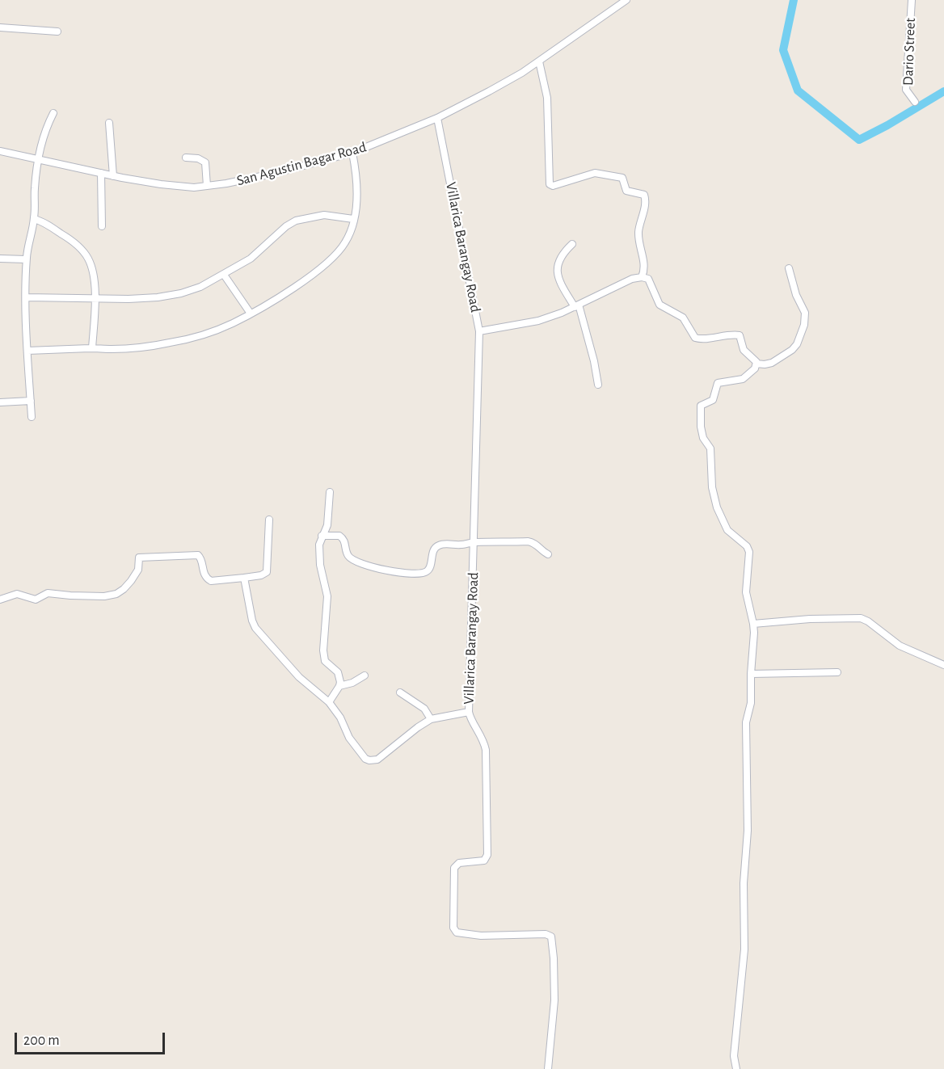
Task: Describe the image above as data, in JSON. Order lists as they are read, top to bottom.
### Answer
{
  "streets": {
    "street": ["Dario Street", "San Agustin Bagar Road", "Villarica Barangay Road"]
  },
  "crossings": [
    ["San Agustin Bagar Road", "Villarica Barangay Road"]
  ],
  "scale_bar": "200 m"
}
